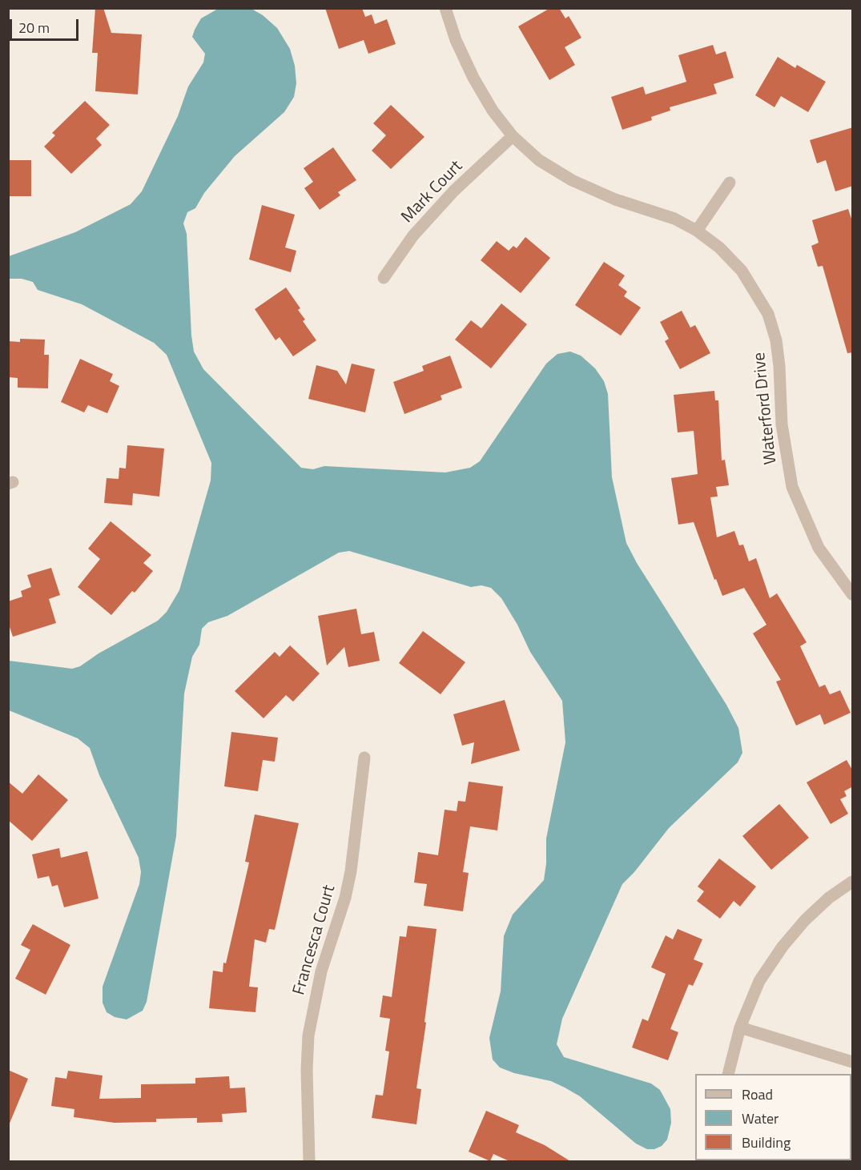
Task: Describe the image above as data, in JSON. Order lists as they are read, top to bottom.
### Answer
{
  "streets": {
    "street": ["Mark Court", "Waterford Drive", "Francesca Court"]
  },
  "crossings": [
    ["Mark Court", "Waterford Drive"]
  ],
  "legend": ["Road", "Water", "Building"],
  "scale_bar": "20 m"
}
